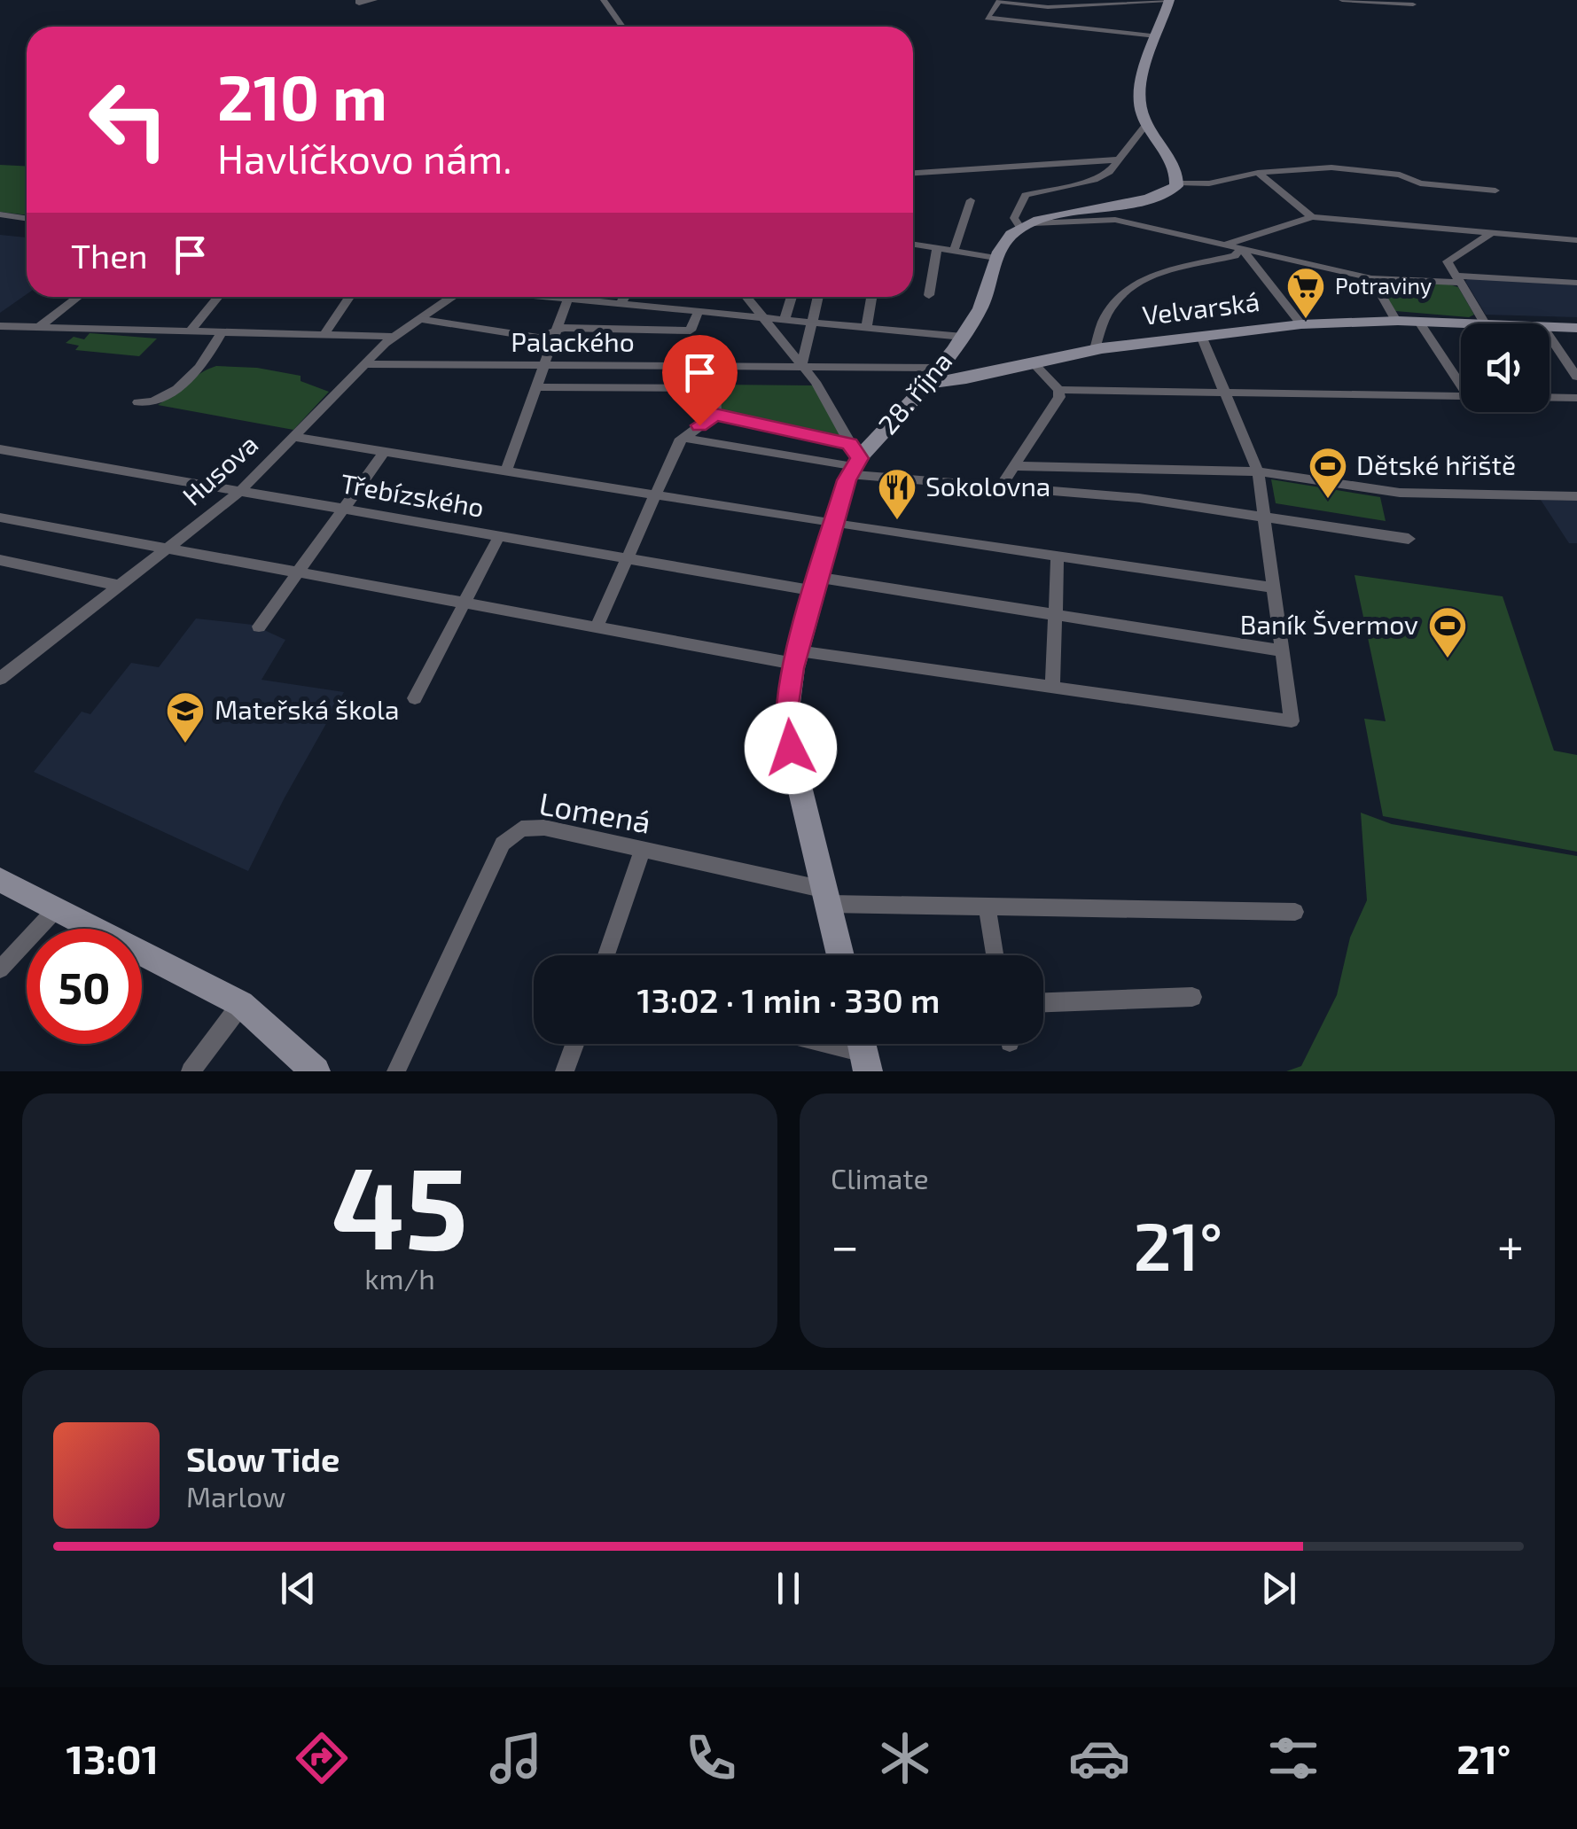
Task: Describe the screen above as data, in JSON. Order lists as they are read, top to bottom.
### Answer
{
  "streets": {
    "main road": ["Velvarská", "28. října"],
    "street": [
      "Palackého",
      "Husova",
      "Třebízského",
      "Lomená"
    ]
  },
  "crossings": [
    ["Velvarská", "28. října"],
    ["Palackého", "28. října"],
    ["Palackého", "Husova"],
    ["28. října", "Třebízského"],
    ["28. října", "Lomená"],
    ["Husova", "Třebízského"]
  ],
  "places": {
    "supermarket": ["Potraviny"],
    "sports": ["Dětské hřiště", "Baník Švermov"],
    "restaurant": ["Sokolovna"],
    "school or university": ["Mateřská škola"]
  },
  "page": {
    "turn": ["210 m", "Havlíčkovo nám."],
    "then": "Then",
    "limit": "50",
    "trip": "13:02 · 1 min · 330 m",
    "tile": [
      ["45", "km/h"],
      "Climate"
    ],
    "heat": ["−", "21°", "+"],
    "song": ["Slow Tide", "Marlow"],
    "tabs": ["13:01", "21°"]
  }
}
